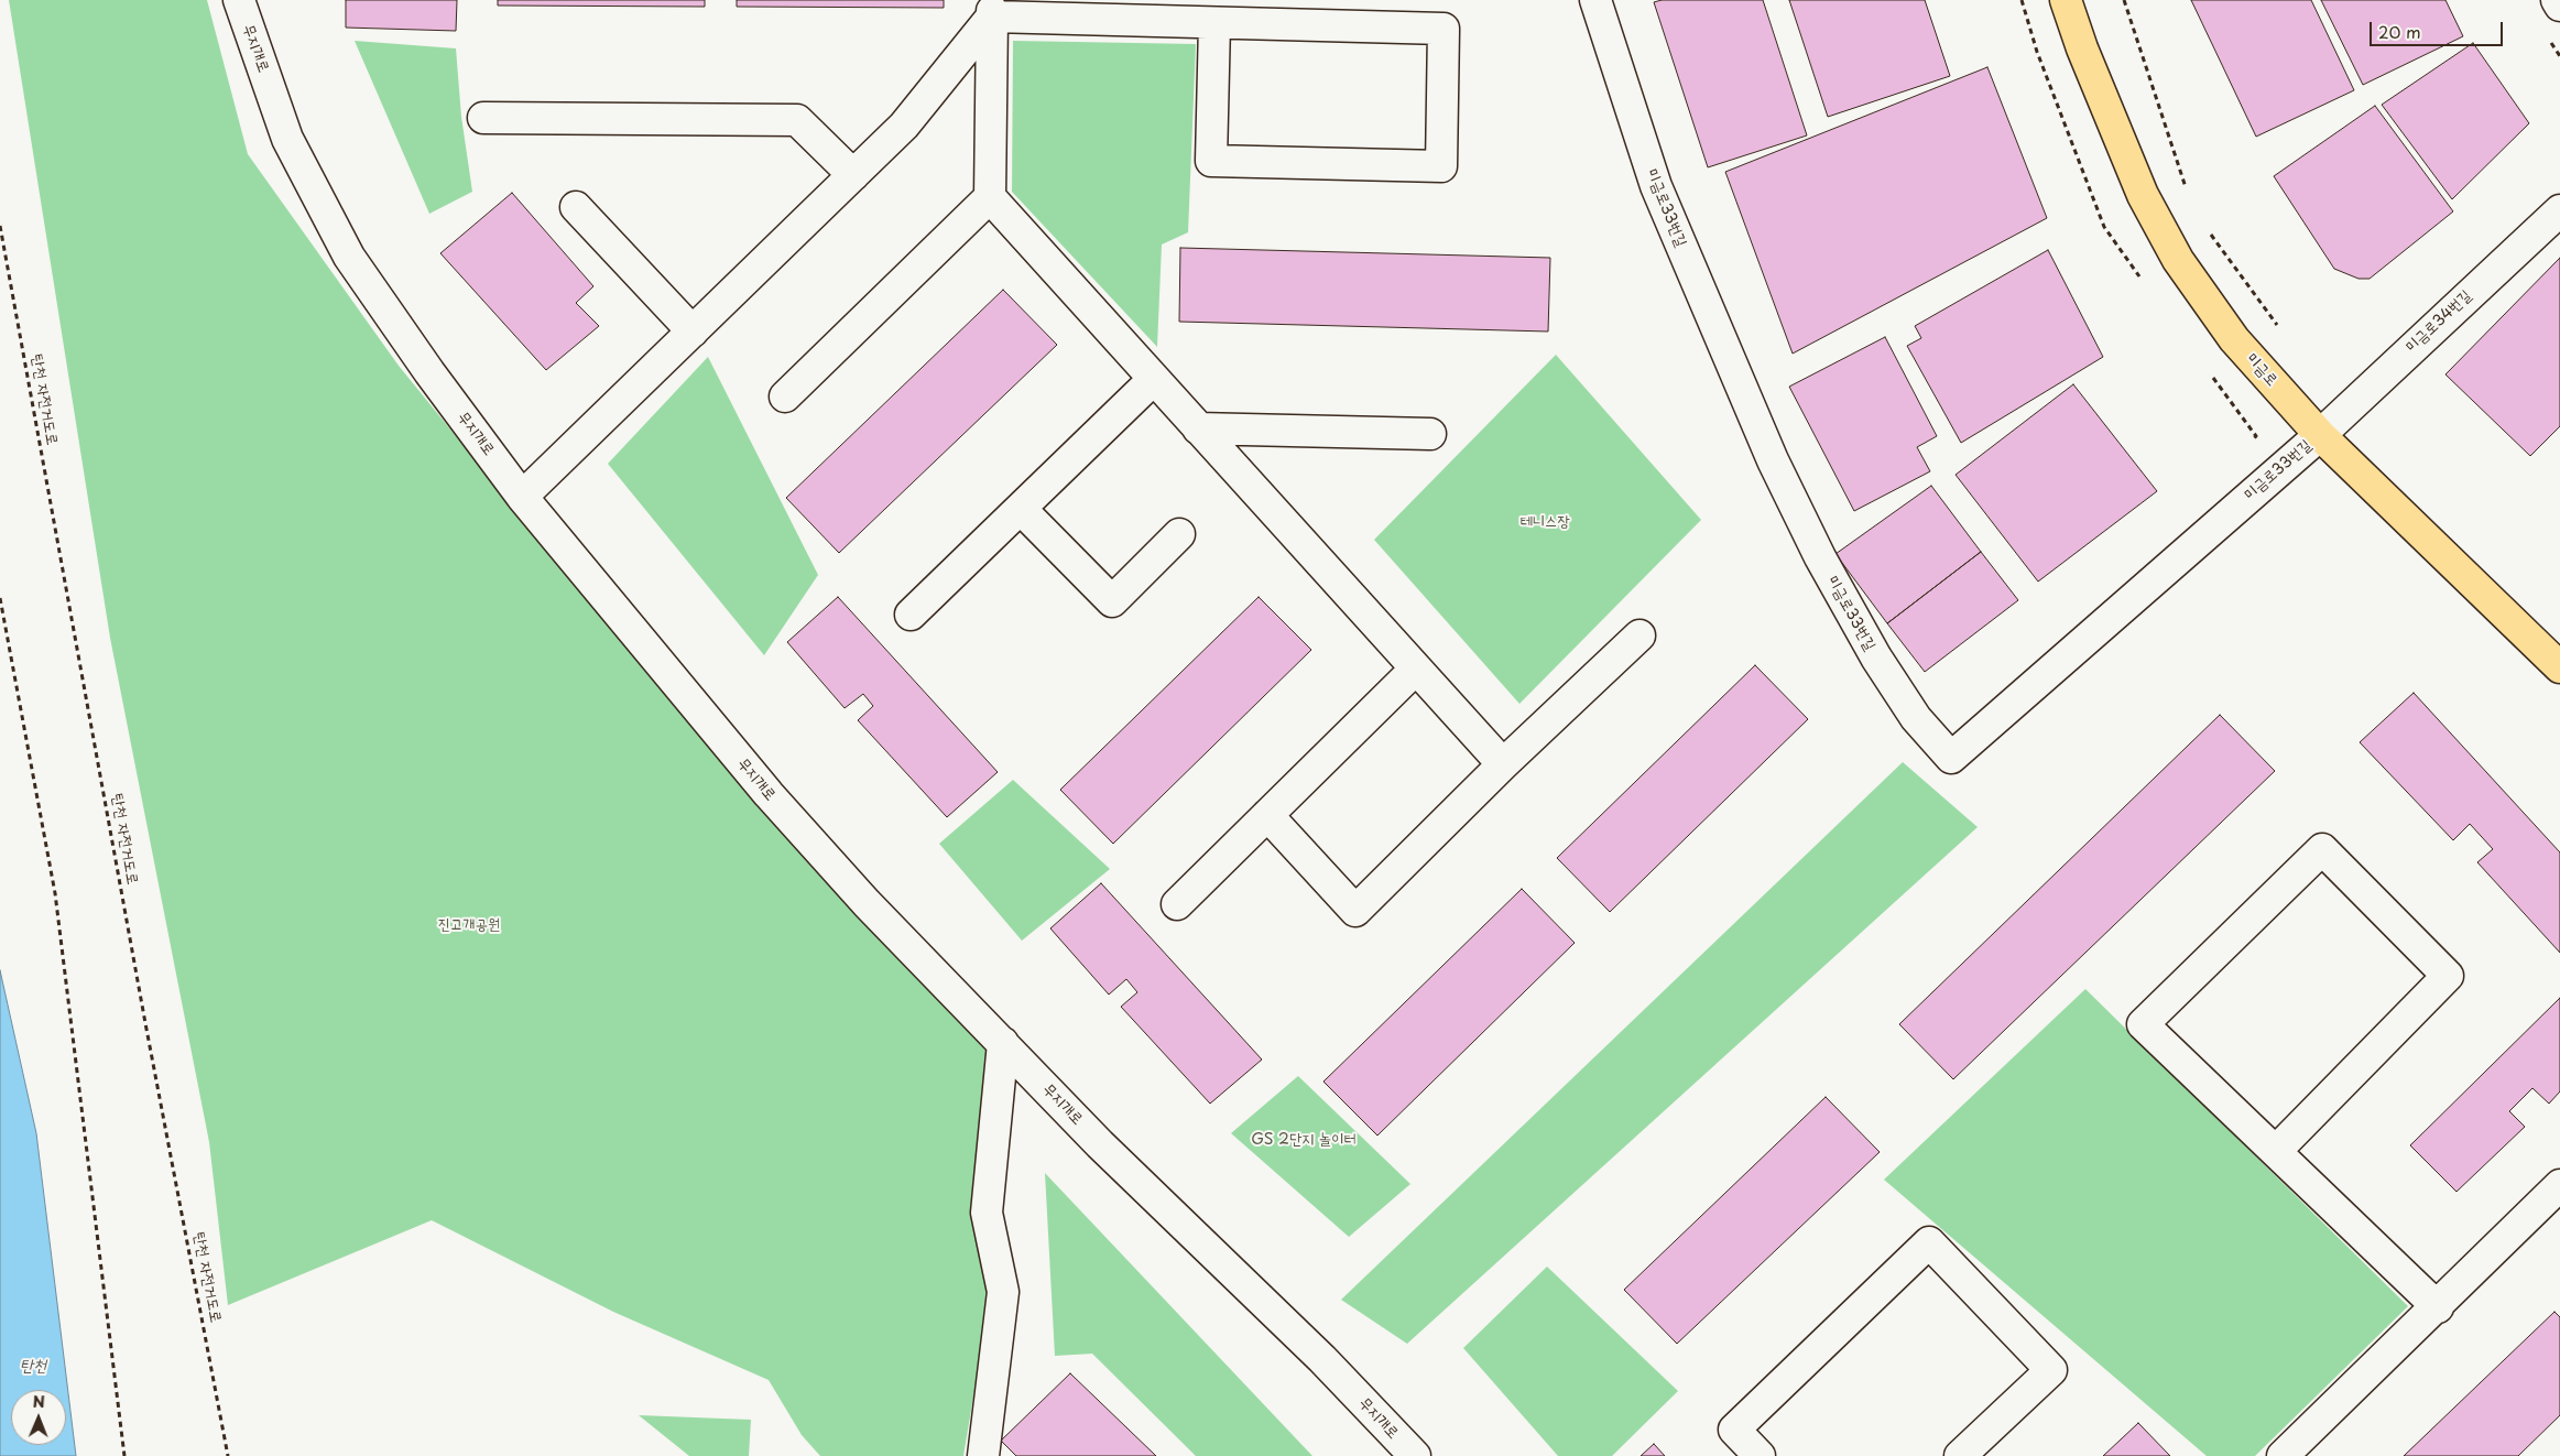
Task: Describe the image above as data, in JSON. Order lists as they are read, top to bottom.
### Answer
{
  "streets": {
    "main road": ["미금로"],
    "street": ["무지개로", "미금로33번길", "미금로34번길"],
    "path": ["탄천 자전거도로"]
  },
  "crossings": [
    ["미금로33번길", "미금로34번길"],
    ["미금로33번길", "미금로"],
    ["미금로34번길", "미금로"]
  ],
  "water": ["탄천"],
  "parks": ["테니스장", "진고개공원", "GS 2단지 놀이터"],
  "scale_bar": "20 m",
  "north": "top"
}
